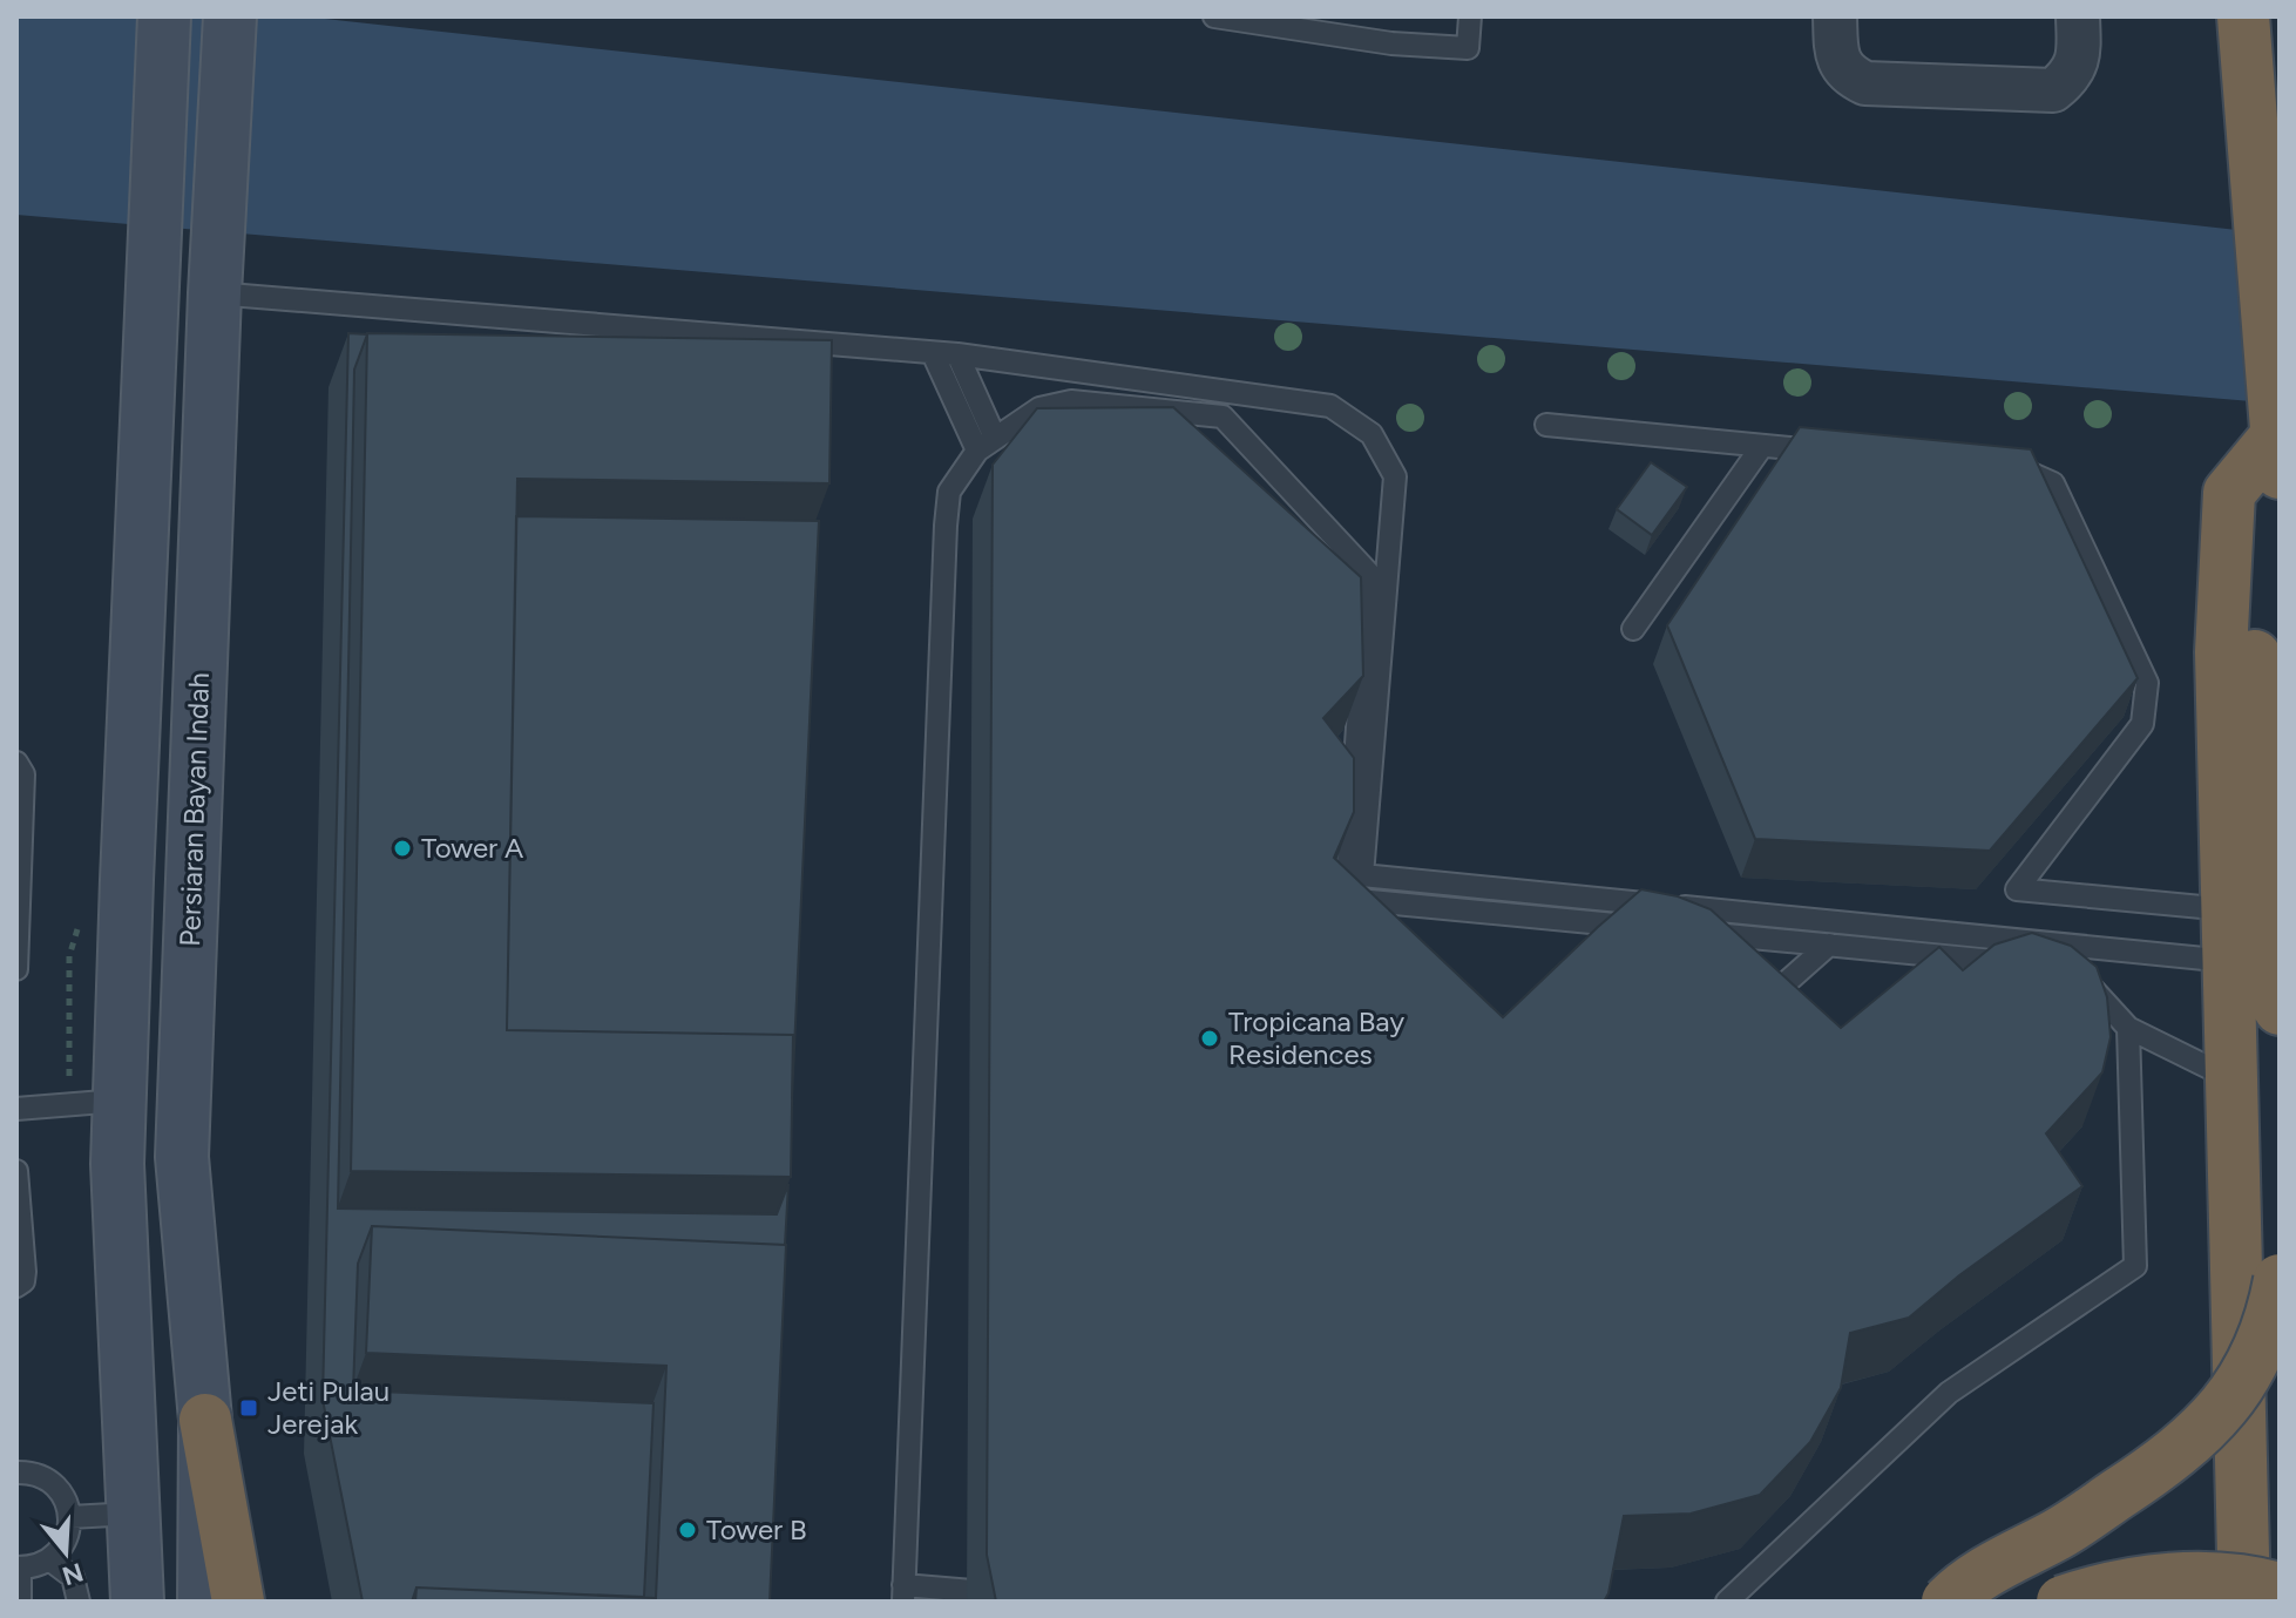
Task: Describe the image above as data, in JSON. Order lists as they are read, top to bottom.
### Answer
{
  "streets": {
    "street": ["Persiaran Bayan Indah"]
  },
  "places": {
    "other": ["Tower A", "Tropicana Bay Residences", "Tower B"],
    "transit": ["Jeti Pulau Jerejak"]
  },
  "north": "bottom"
}
